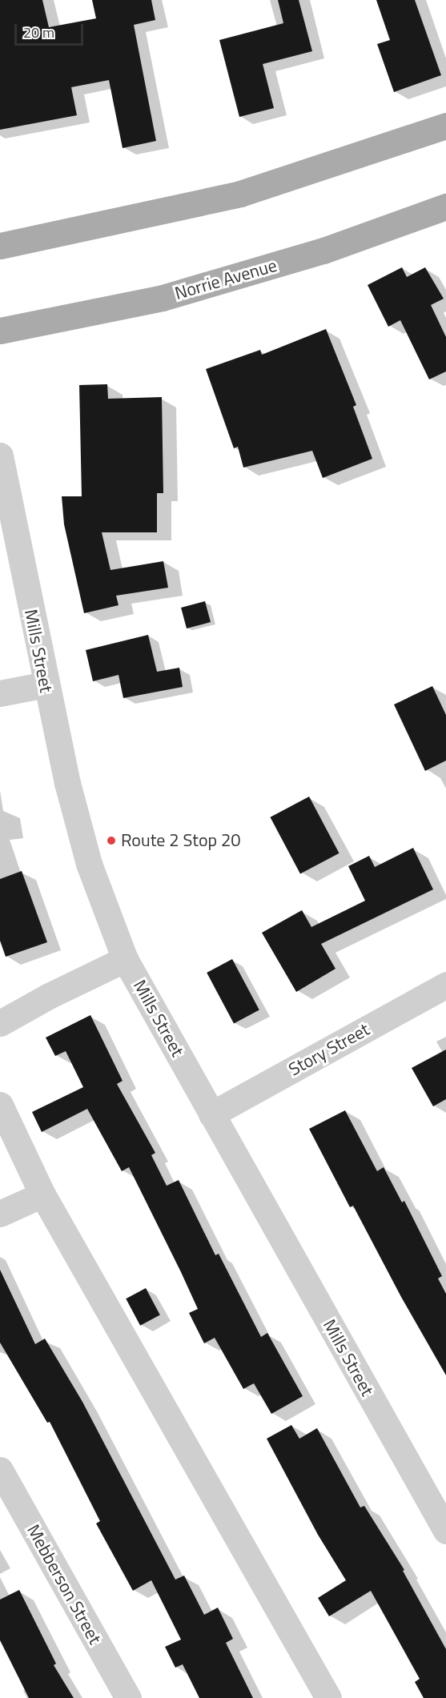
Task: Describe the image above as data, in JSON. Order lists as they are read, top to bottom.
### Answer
{
  "streets": {
    "main road": ["Norrie Avenue"],
    "street": ["Mills Street", "Story Street", "Mebberson Street"]
  },
  "crossings": [
    ["Mills Street", "Story Street"]
  ],
  "places": ["Route 2 Stop 20"],
  "scale_bar": "20 m"
}
